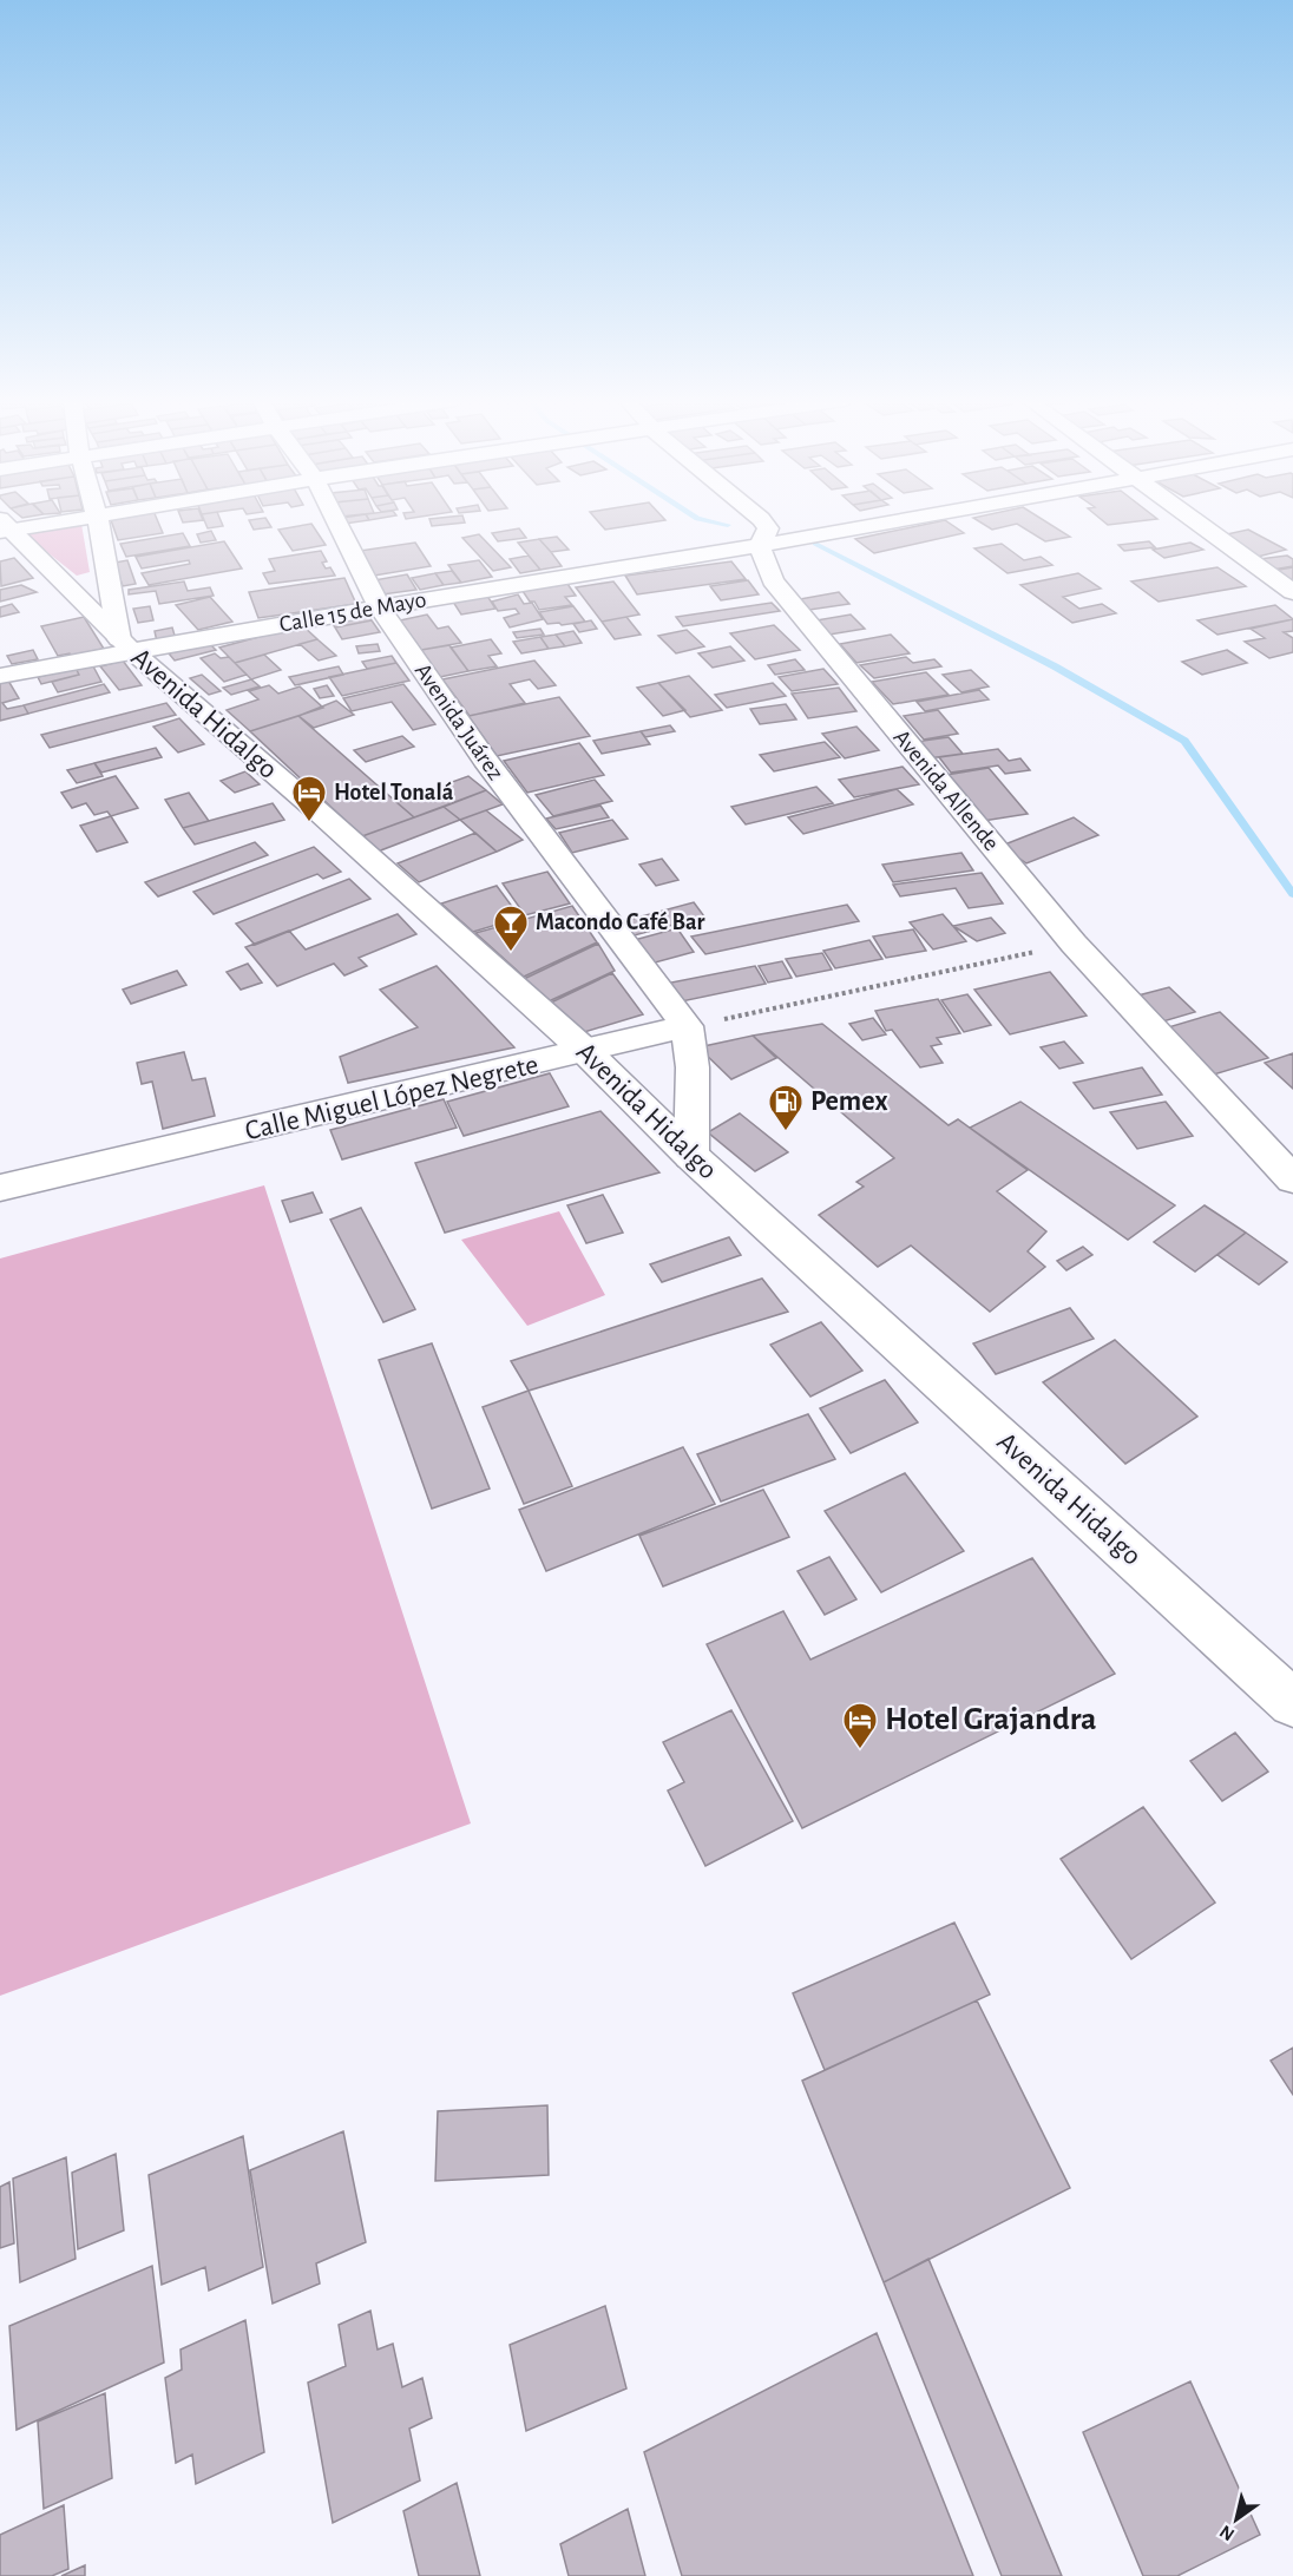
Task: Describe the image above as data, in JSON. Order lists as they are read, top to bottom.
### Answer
{
  "streets": {
    "street": [
      "Calle 15 de Mayo",
      "Avenida Hidalgo",
      "Avenida Juárez",
      "Avenida Allende",
      "Calle Miguel López Negrete"
    ]
  },
  "crossings": [
    ["Calle 15 de Mayo", "Avenida Hidalgo"],
    ["Calle 15 de Mayo", "Avenida Juárez"],
    ["Calle 15 de Mayo", "Avenida Allende"],
    ["Avenida Hidalgo", "Calle Miguel López Negrete"],
    ["Avenida Juárez", "Calle Miguel López Negrete"]
  ],
  "places": {
    "hotel": ["Hotel Tonalá", "Hotel Grajandra"],
    "bar": ["Macondo Café Bar"],
    "fuel station": ["Pemex"]
  },
  "north": "bottom left"
}
